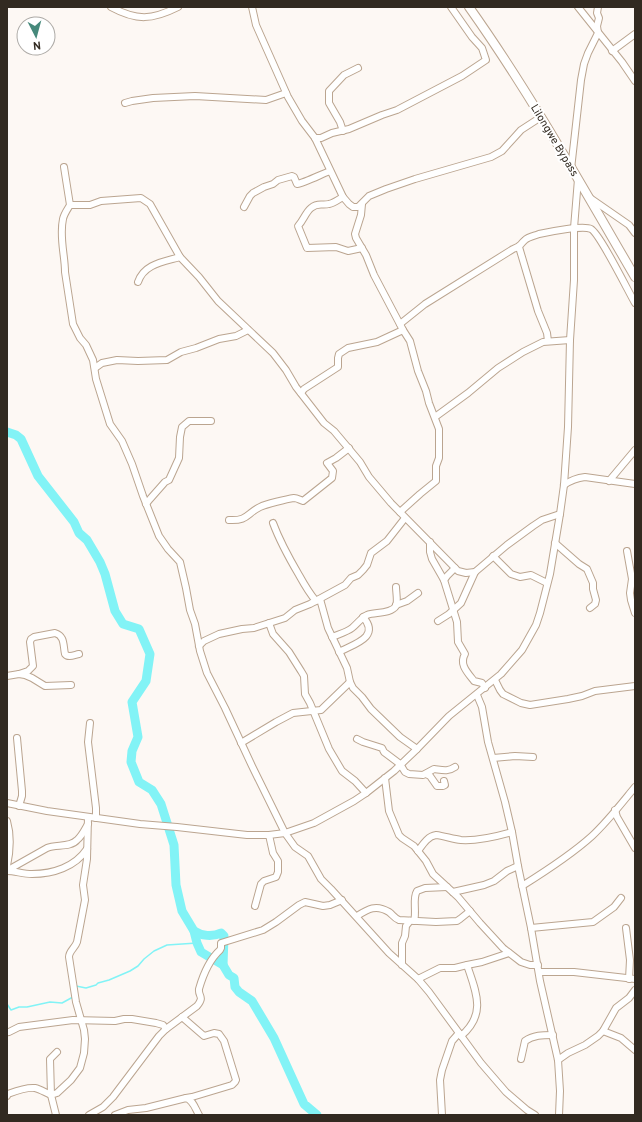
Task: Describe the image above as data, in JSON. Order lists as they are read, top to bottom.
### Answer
{
  "streets": {
    "main road": ["Lilongwe Bypass"]
  },
  "north": "bottom"
}
